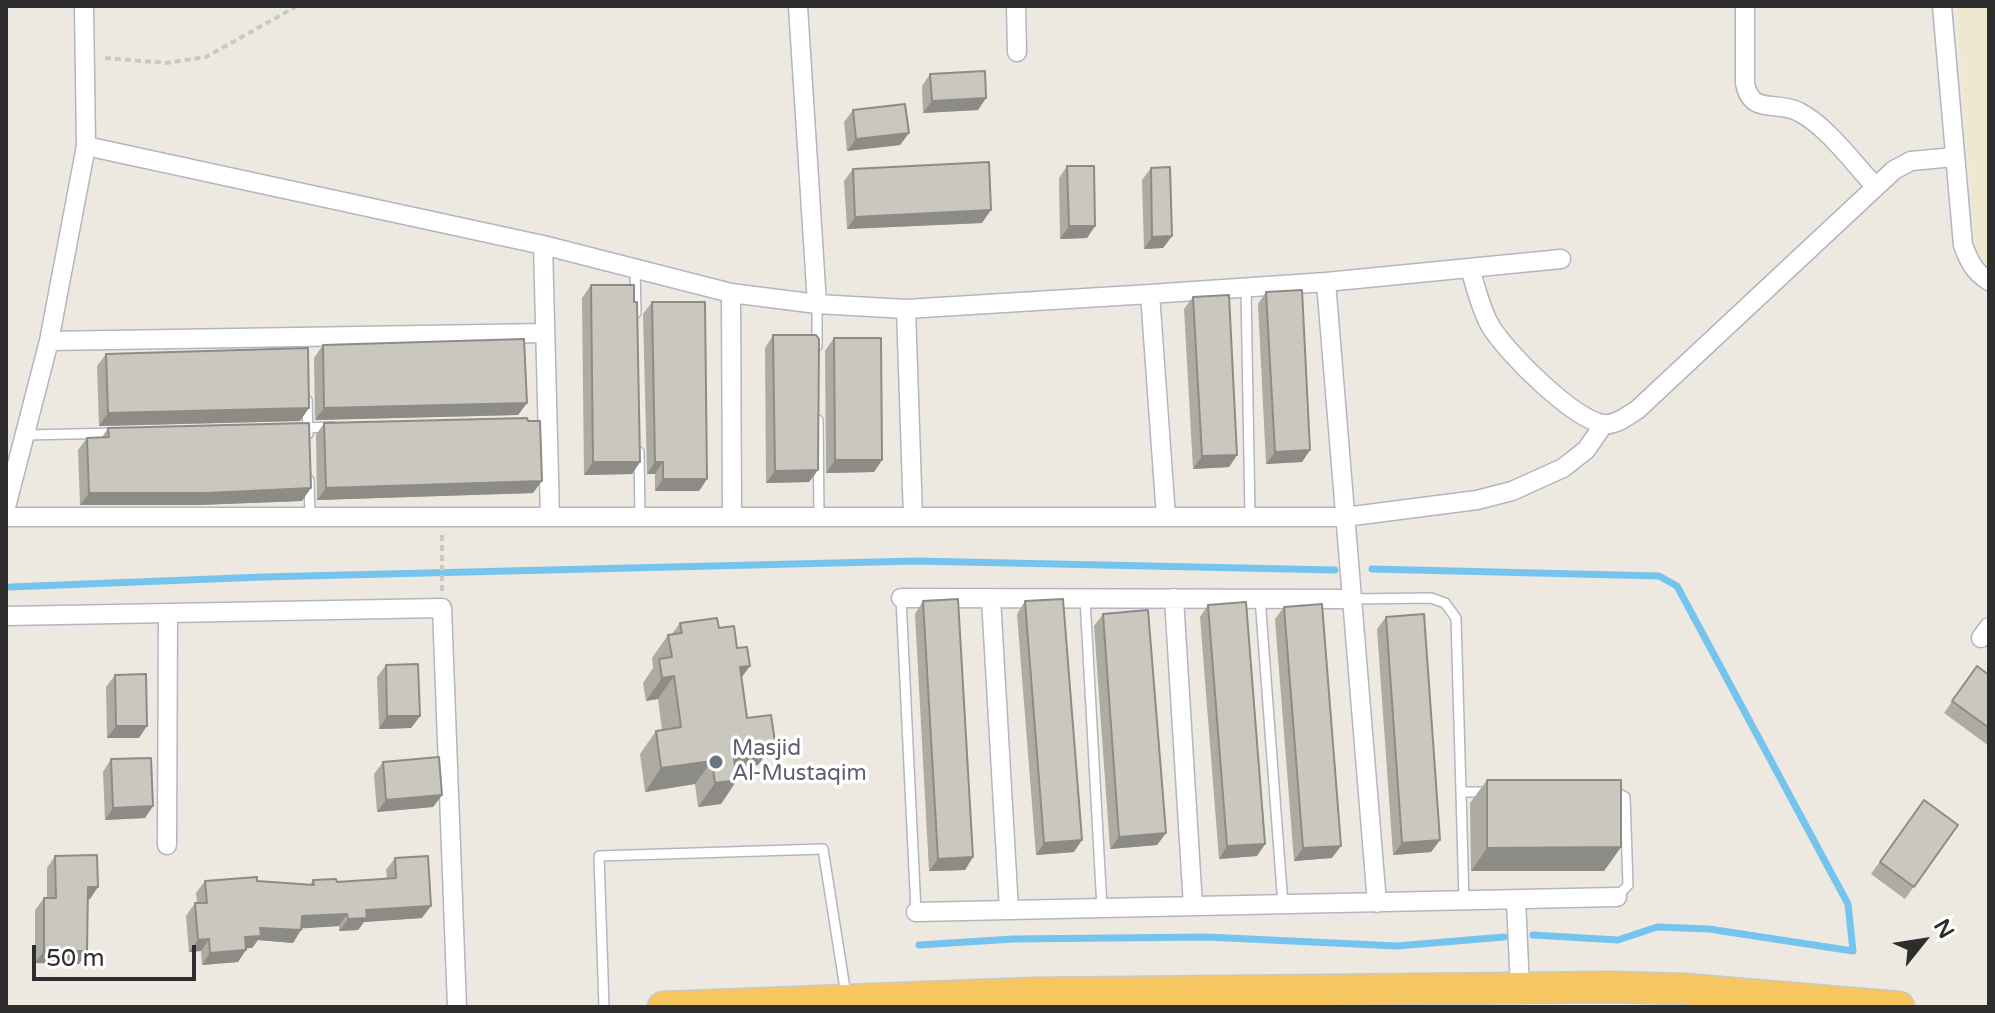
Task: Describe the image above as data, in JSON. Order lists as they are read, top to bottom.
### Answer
{
  "places": ["Masjid Al-Mustaqim"],
  "scale_bar": "50 m",
  "north": "top right"
}
